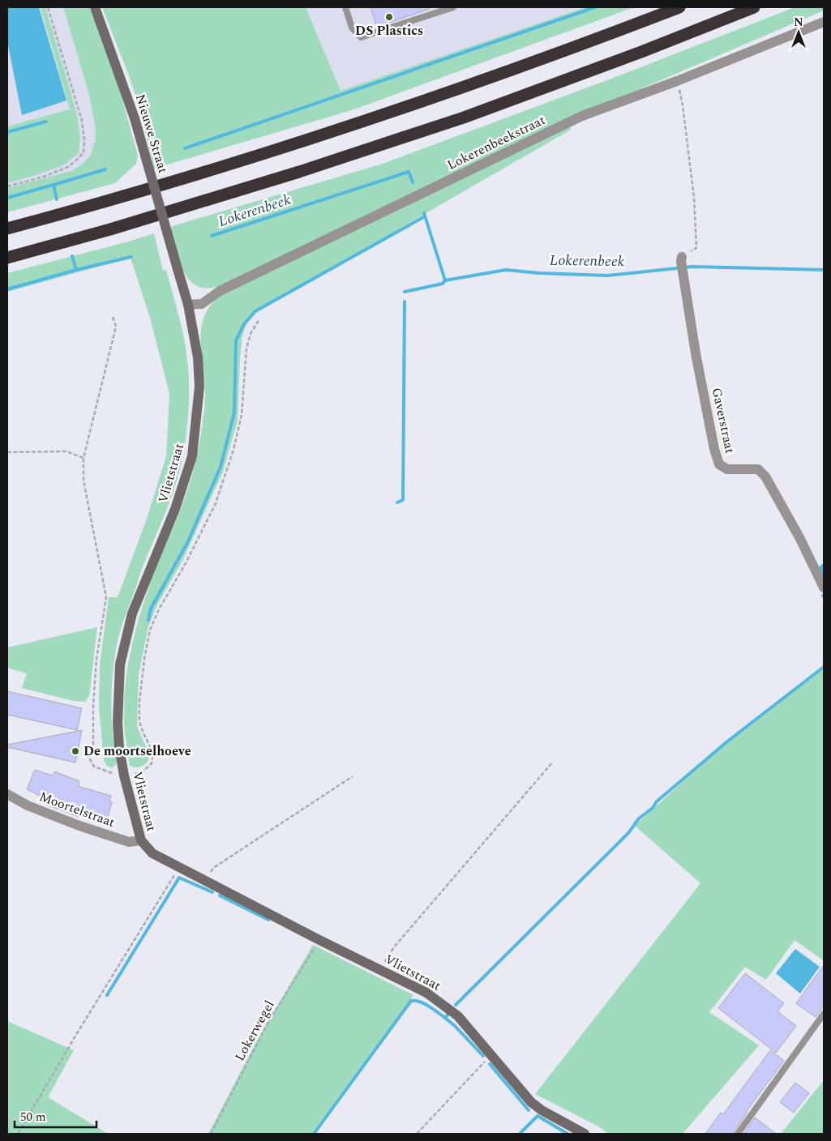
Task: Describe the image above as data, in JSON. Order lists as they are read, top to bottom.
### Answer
{
  "streets": {
    "street": [
      "Nieuwe Straat",
      "Lokerenbeekstraat",
      "Gaverstraat",
      "Vlietstraat",
      "Moortelstraat"
    ],
    "path": ["Lokerwegel"]
  },
  "crossings": [
    ["Nieuwe Straat", "Vlietstraat"],
    ["Lokerenbeekstraat", "Vlietstraat"],
    ["Vlietstraat", "Moortelstraat"],
    ["Vlietstraat", "Lokerwegel"]
  ],
  "water": ["Lokerenbeek"],
  "places": ["DS Plastics", "De moortselhoeve"],
  "scale_bar": "50 m",
  "north": "top"
}
